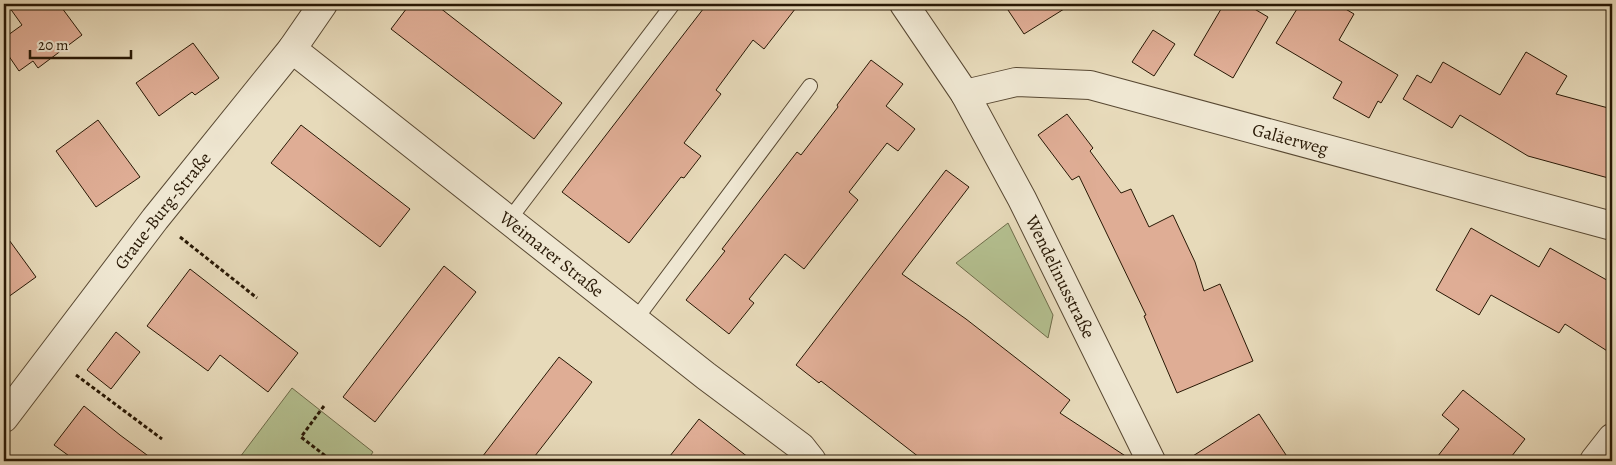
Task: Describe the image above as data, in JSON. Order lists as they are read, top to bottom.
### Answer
{
  "streets": {
    "street": [
      "Galäerweg",
      "Graue-Burg-Straße",
      "Weimarer Straße",
      "Wendelinusstraße"
    ]
  },
  "crossings": [
    ["Galäerweg", "Wendelinusstraße"],
    ["Graue-Burg-Straße", "Weimarer Straße"]
  ],
  "scale_bar": "20 m"
}
